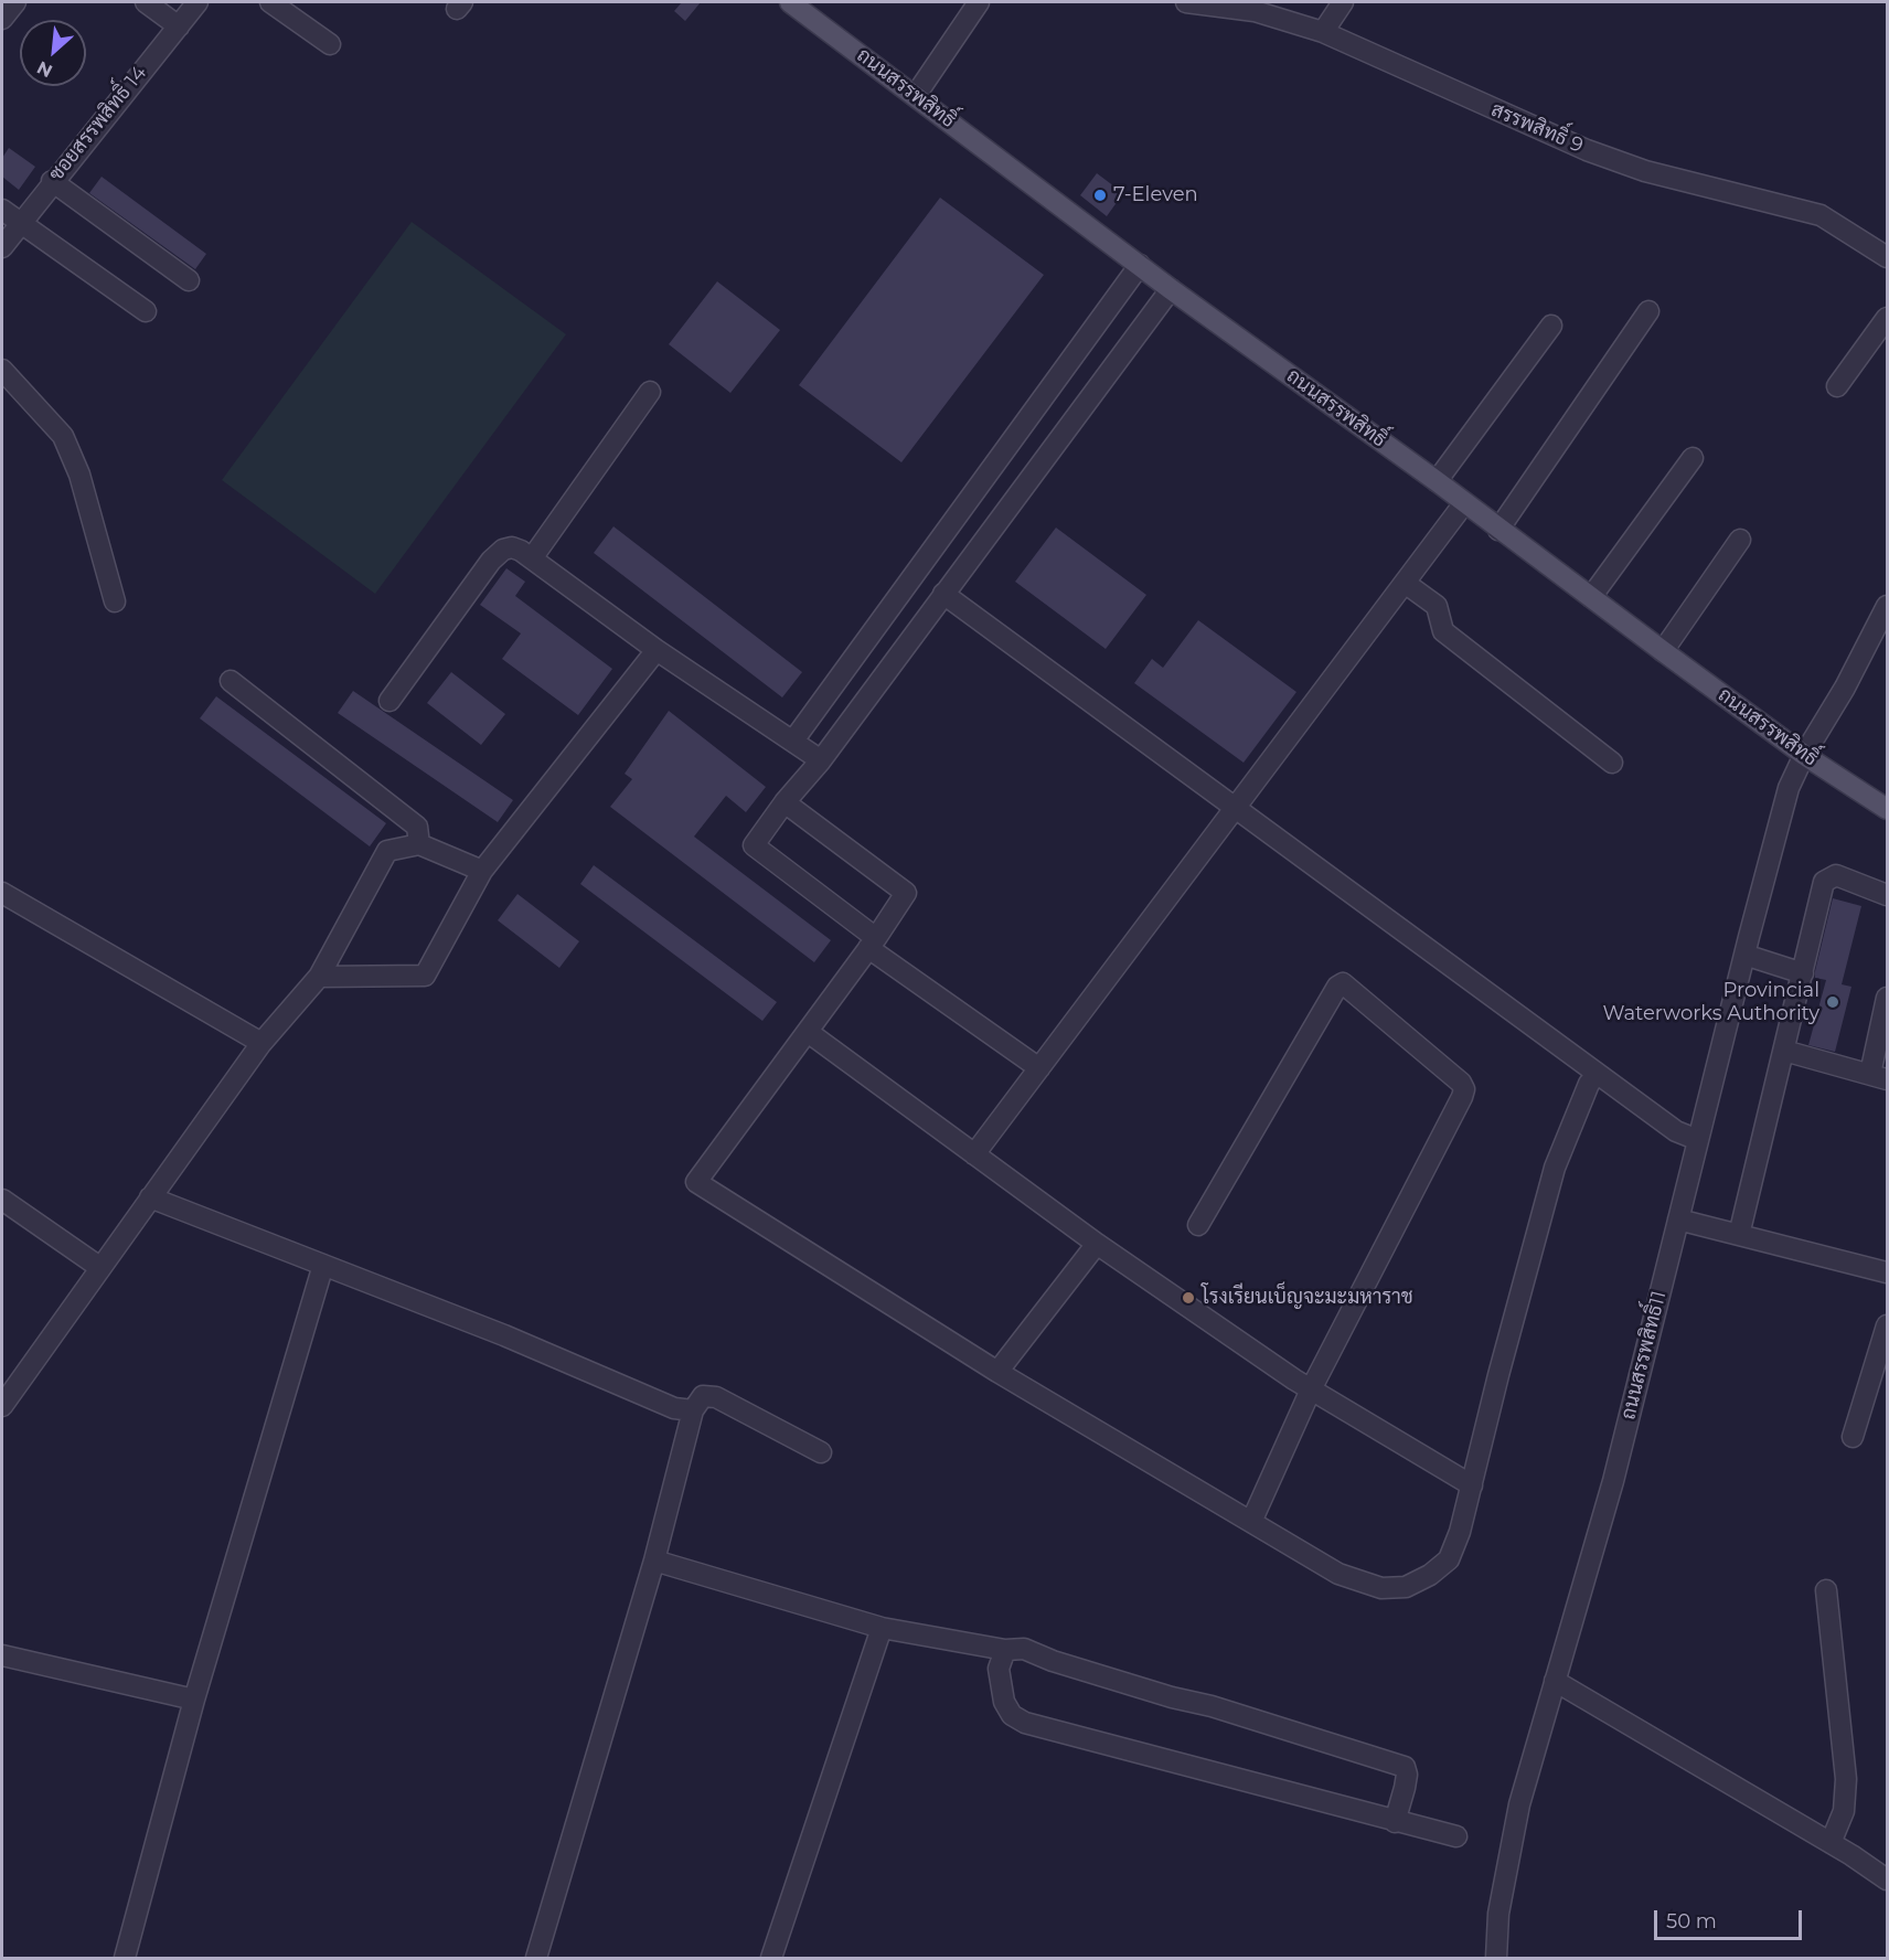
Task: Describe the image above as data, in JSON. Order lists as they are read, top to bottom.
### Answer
{
  "streets": {
    "main road": ["ถนนสรรพสิทธิ์"],
    "street": ["ซอยสรรพสิทธิ์ 14", "สรรพสิทธิ์ 9", "ถนนสรรพสิทธิ์11"]
  },
  "crossings": [
    ["ถนนสรรพสิทธิ์", "ถนนสรรพสิทธิ์11"]
  ],
  "places": ["7-Eleven", "Provincial Waterworks Authority", "โรงเรียนเบ็ญจะมะมหาราช"],
  "scale_bar": "50 m",
  "north": "bottom left"
}
